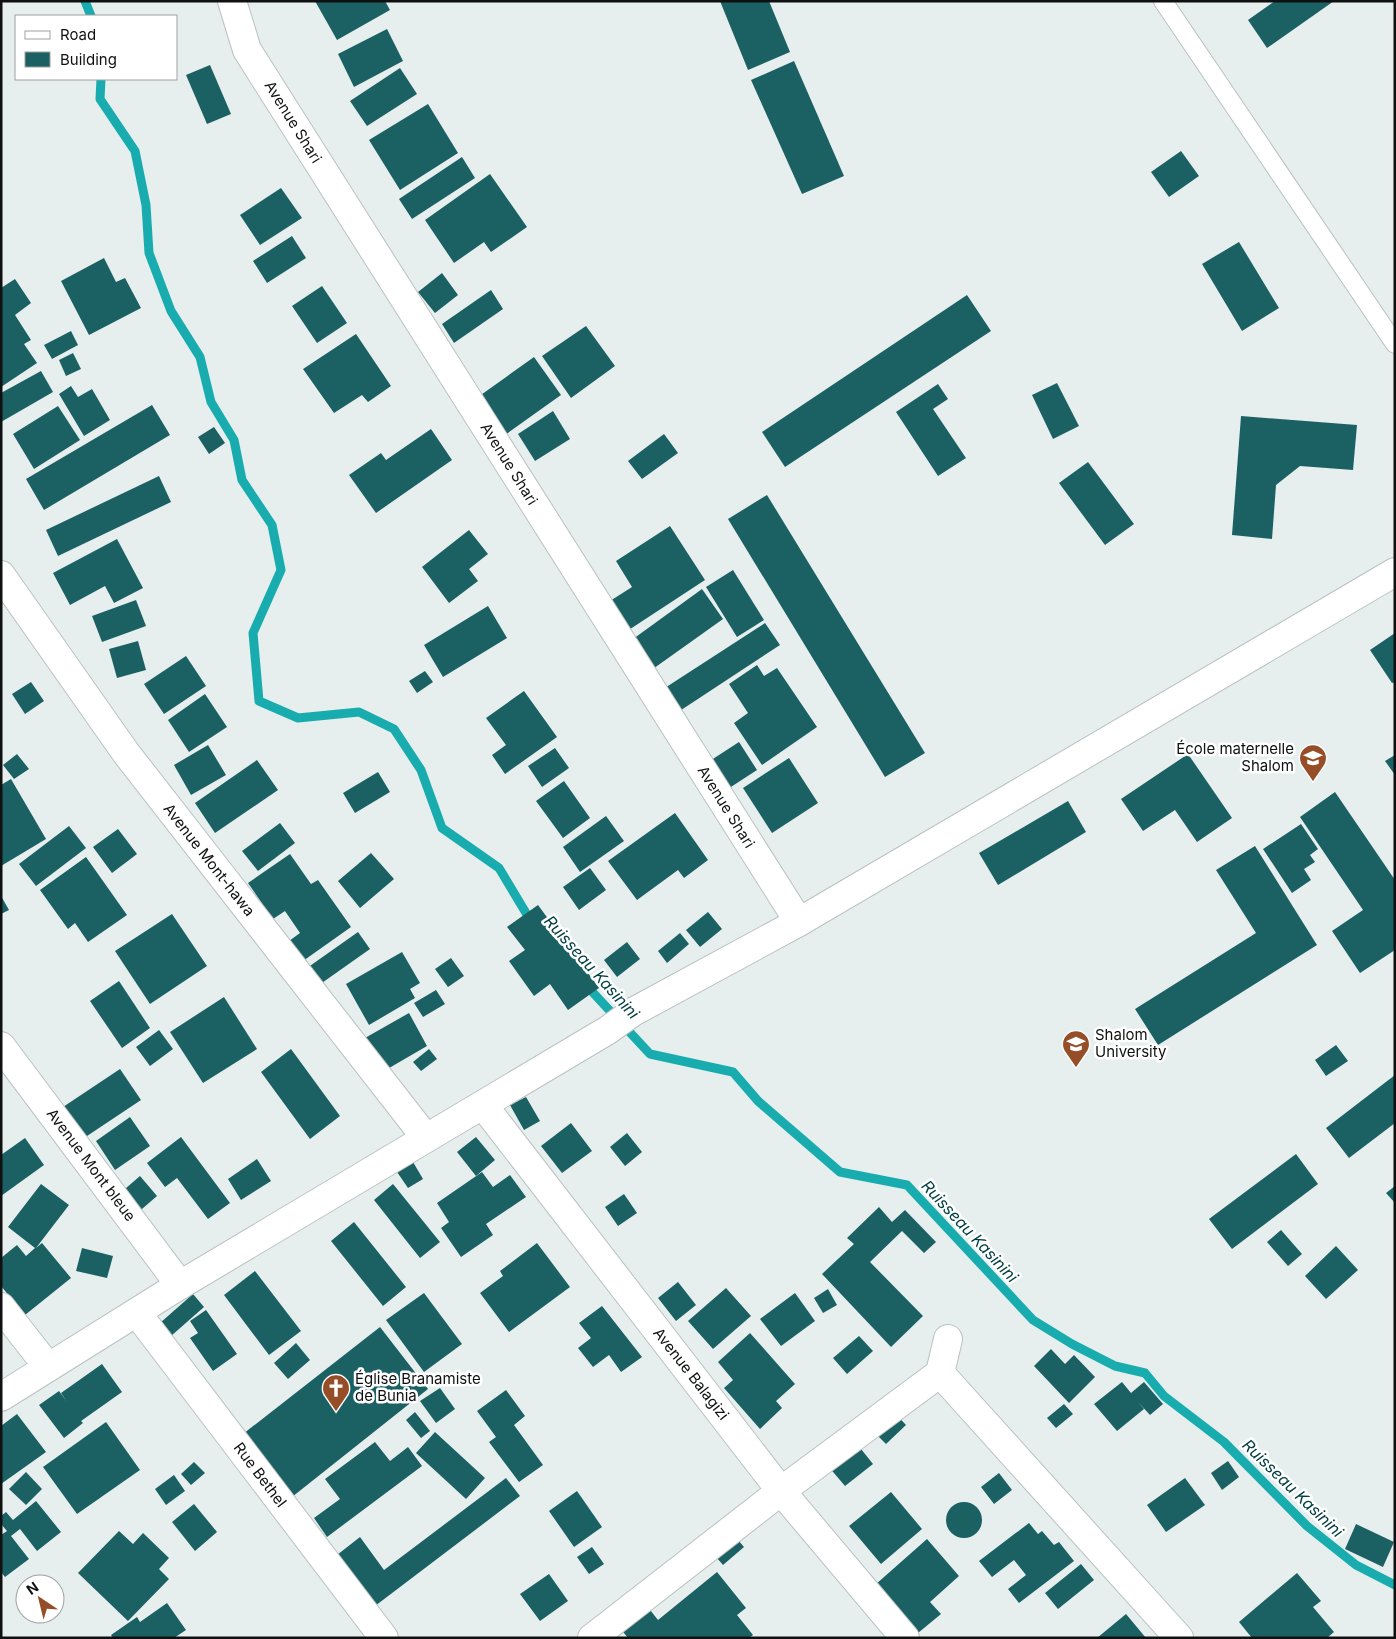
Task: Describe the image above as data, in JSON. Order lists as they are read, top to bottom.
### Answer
{
  "streets": {
    "street": [
      "Avenue Shari",
      "Avenue Mont-hawa",
      "Avenue Mont bleue",
      "Avenue Balagizi",
      "Rue Bethel"
    ]
  },
  "water": ["Ruisseau Kasinini"],
  "places": {
    "school or university": ["École maternelle Shalom", "Shalom University"],
    "church": ["Église Branamiste de Bunia"]
  },
  "legend": ["Road", "Building"],
  "north": "top left"
}
